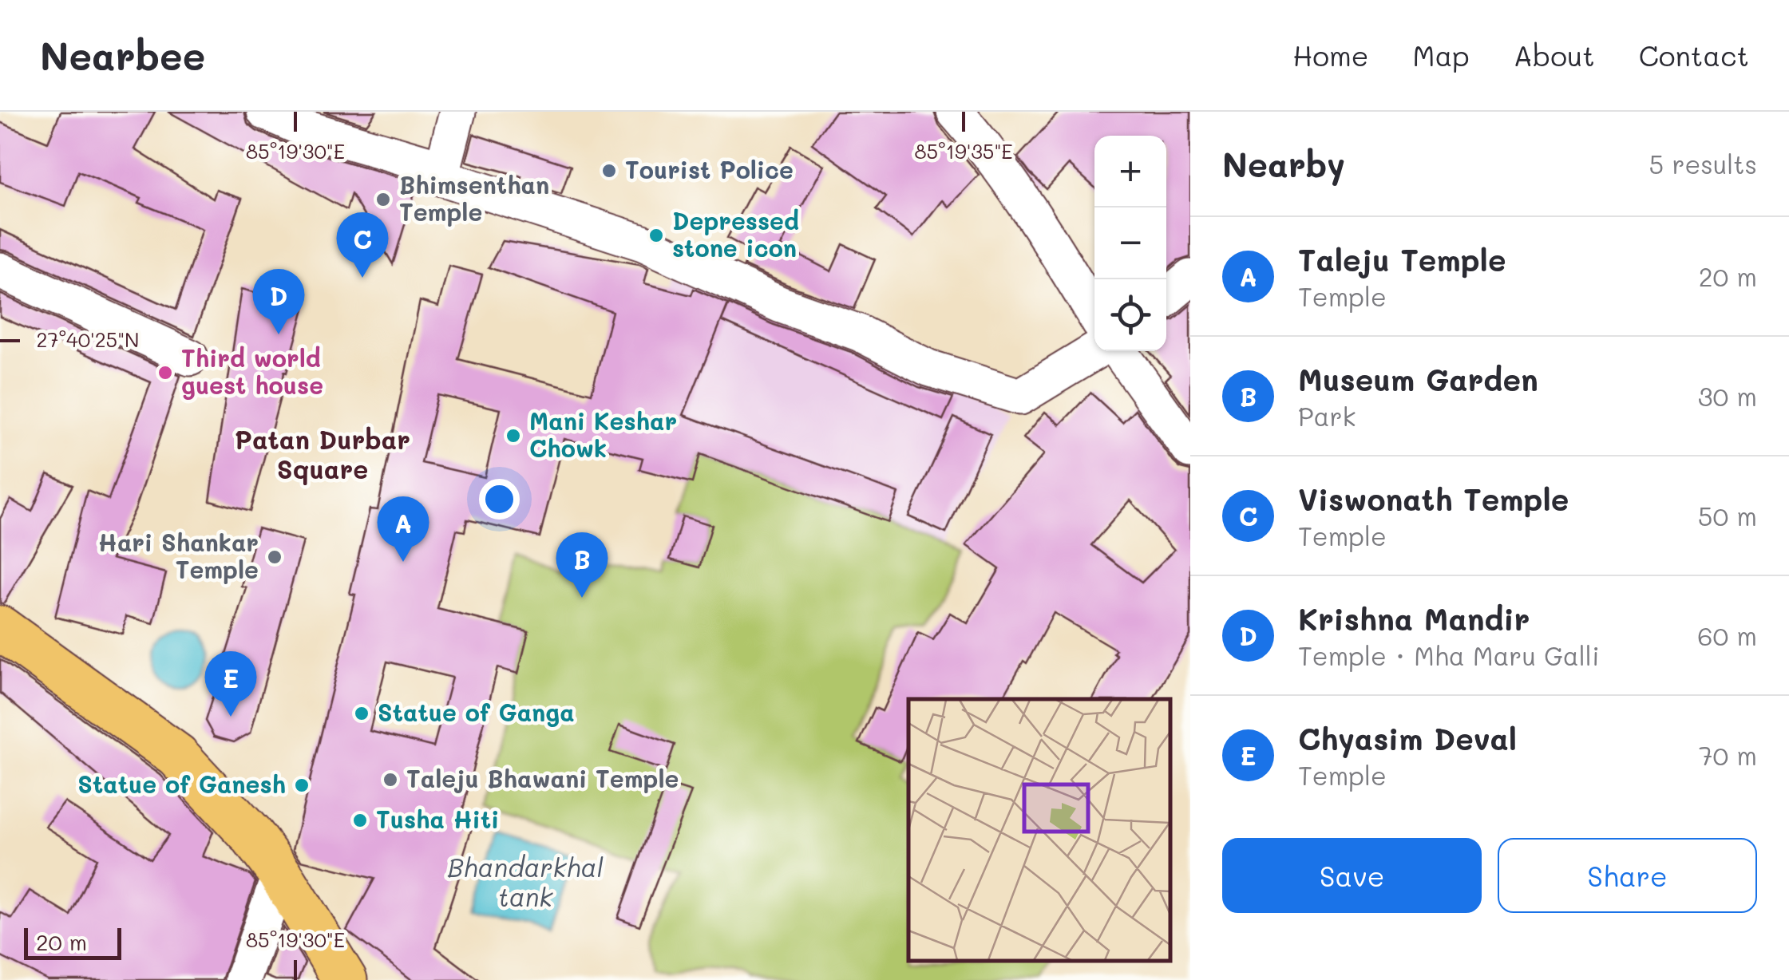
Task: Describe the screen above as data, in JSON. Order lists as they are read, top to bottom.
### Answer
{
  "districts": ["Patan Durbar Square"],
  "water": ["Bhandarkhal tank"],
  "places": [
    "Tourist Police",
    "Bhimsenthan Temple",
    "Depressed stone icon",
    "Third world guest house",
    "Mani Keshar Chowk",
    "Hari Shankar Temple",
    "Statue of Ganga",
    "Taleju Bhawani Temple",
    "Statue of Ganesh",
    "Tusha Hiti"
  ],
  "scale_bar": "20 m",
  "page": {
    "header": "Nearbee",
    "nav": [
      "Home",
      "Map",
      "About",
      "Contact"
    ],
    "heading": ["Nearby", "5 results"],
    "map_buttons": ["+", "−"],
    "pins": [
      "C",
      "D",
      "A",
      "B",
      "E"
    ],
    "list": [
      {
        "mark": "A",
        "name": "Taleju Temple",
        "note": "Temple",
        "value": "20 m"
      },
      {
        "mark": "B",
        "name": "Museum Garden",
        "note": "Park",
        "value": "30 m"
      },
      {
        "mark": "C",
        "name": "Viswonath Temple",
        "note": "Temple",
        "value": "50 m"
      },
      {
        "mark": "D",
        "name": "Krishna Mandir",
        "note": "Temple · Mha Maru Galli",
        "value": "60 m"
      },
      {
        "mark": "E",
        "name": "Chyasim Deval",
        "note": "Temple",
        "value": "70 m"
      }
    ],
    "buttons": ["Save", "Share"],
    "scale": "20 m"
  },
  "coordinates": ["85°19'30\"E", "85°19'35\"E", "27°40'25\"N"]
}
